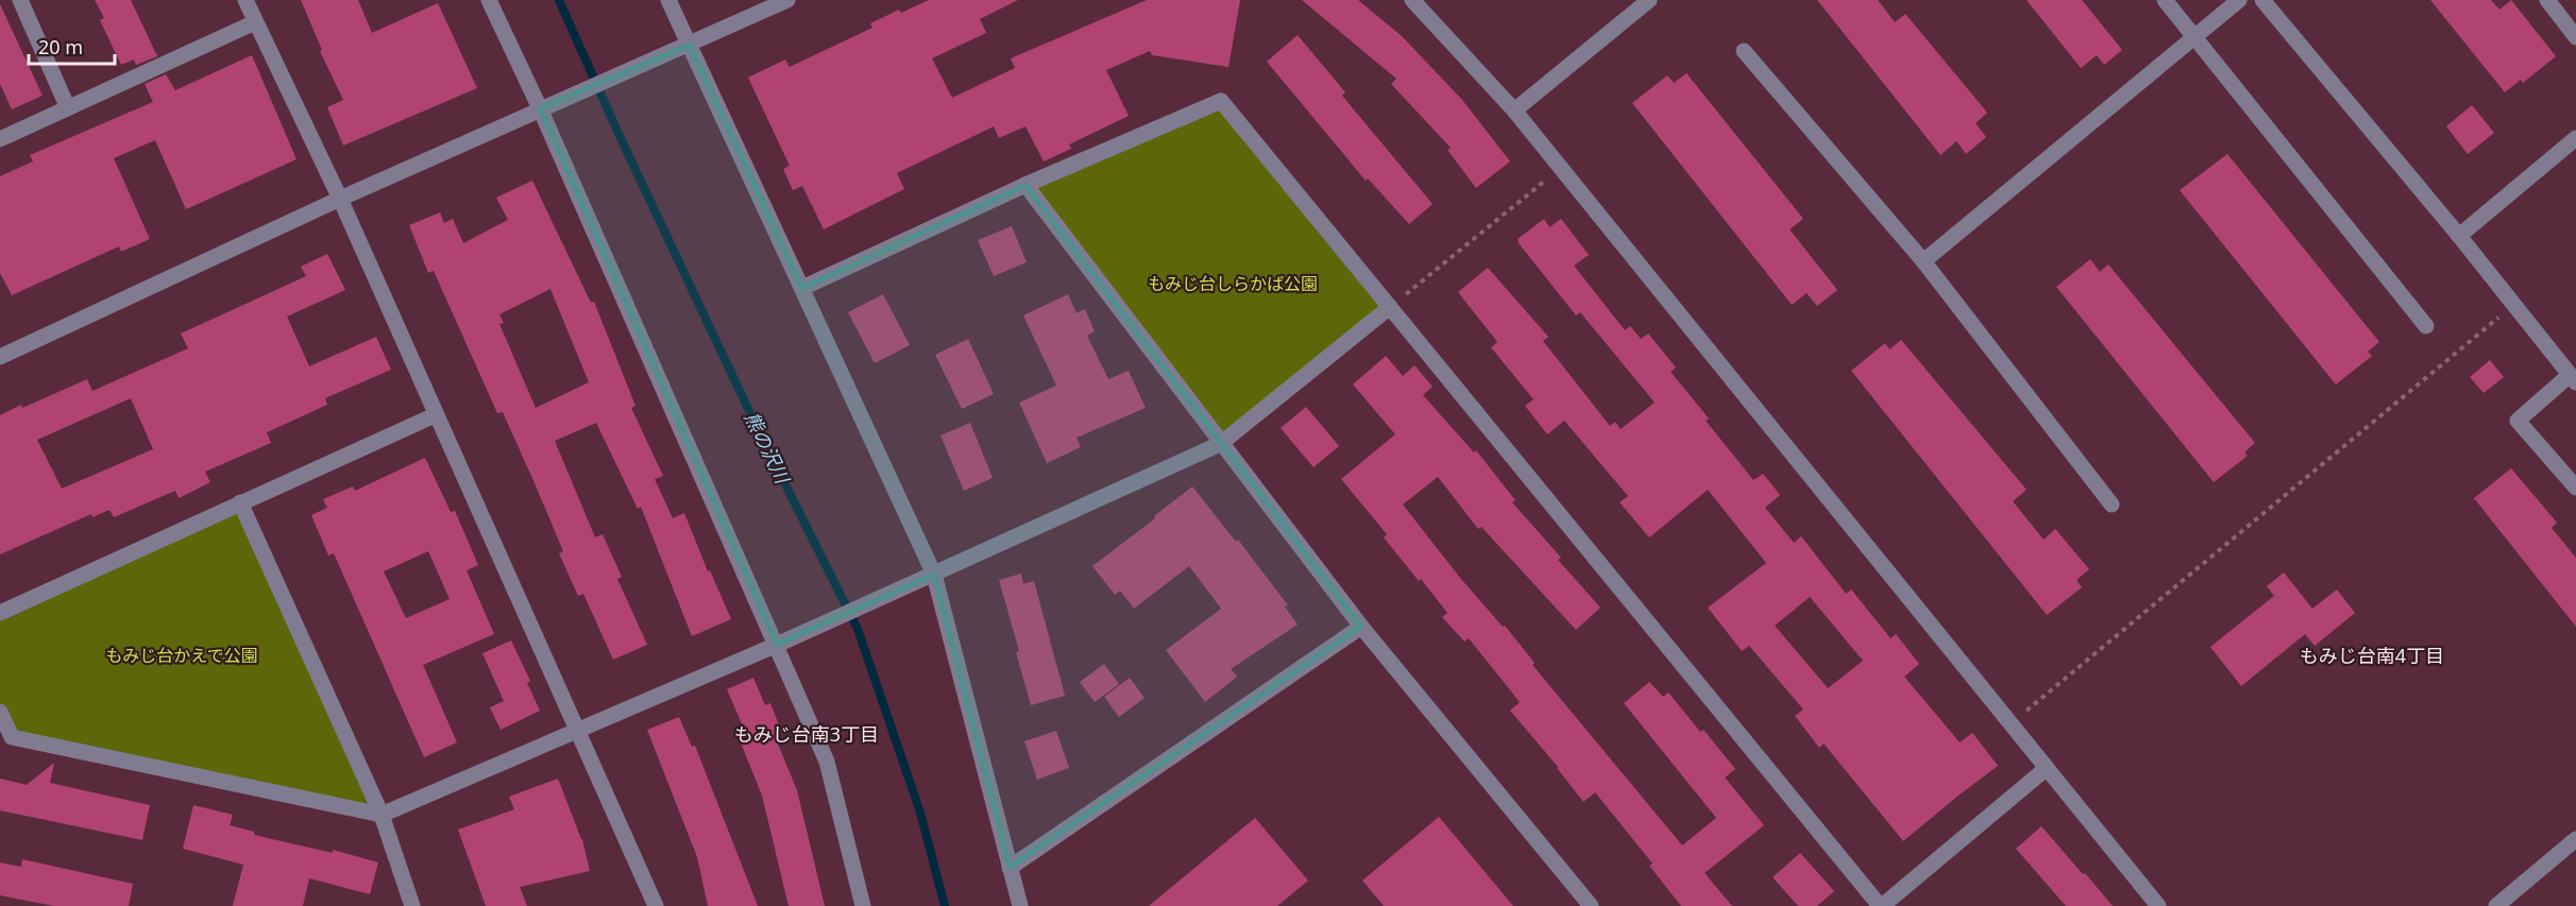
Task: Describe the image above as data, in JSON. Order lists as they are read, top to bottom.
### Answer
{
  "districts": ["もみじ台南4丁目", "もみじ台南3丁目"],
  "water": ["熊の沢川"],
  "parks": ["もみじ台しらかば公園", "もみじ台かえで公園"],
  "scale_bar": "20 m"
}
